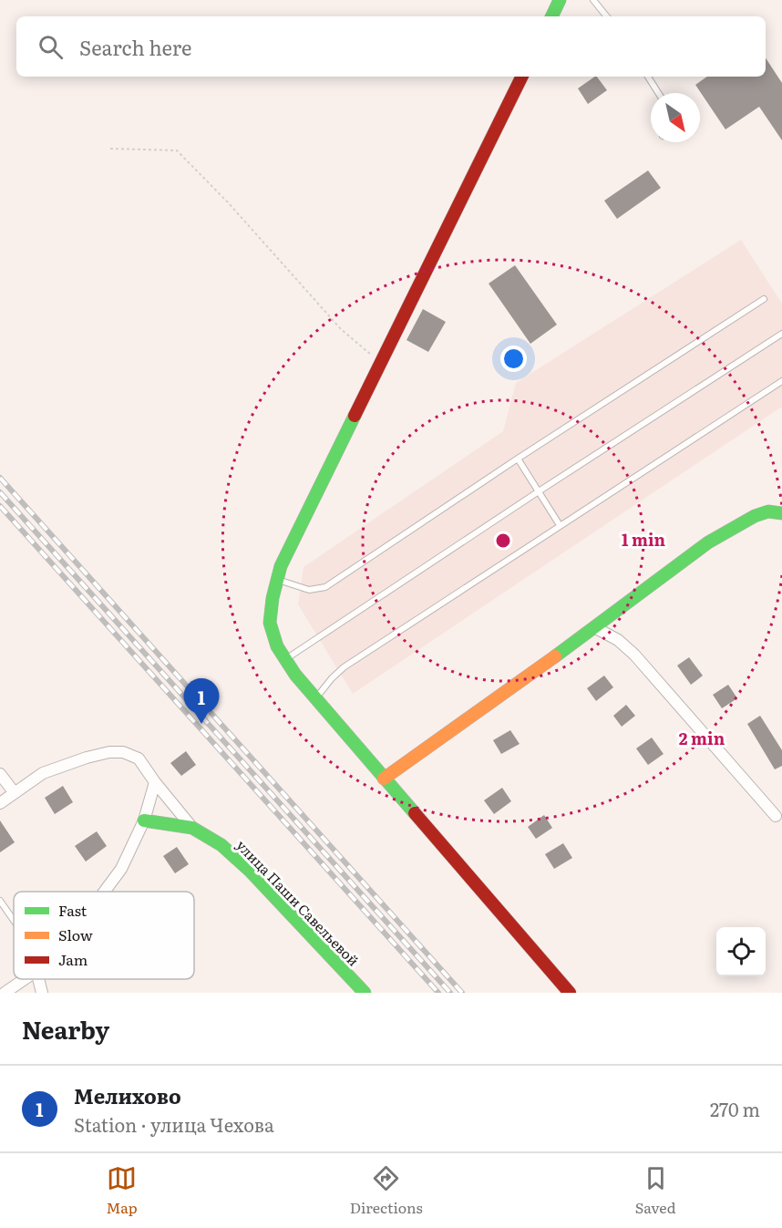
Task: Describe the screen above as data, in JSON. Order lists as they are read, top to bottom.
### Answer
{
  "streets": {
    "street": ["улица Паши Савельевой"]
  },
  "legend": ["Fast", "Slow", "Jam"],
  "north": "bottom right",
  "page": {
    "search": "Search here",
    "pins": "1",
    "heading": "Nearby",
    "list": [
      {
        "mark": "1",
        "name": "Мелихово",
        "note": "Station · улица Чехова",
        "value": "270 m"
      }
    ],
    "nav": ["Map", "Directions", "Saved"]
  },
  "rings": ["1 min", "2 min"]
}
